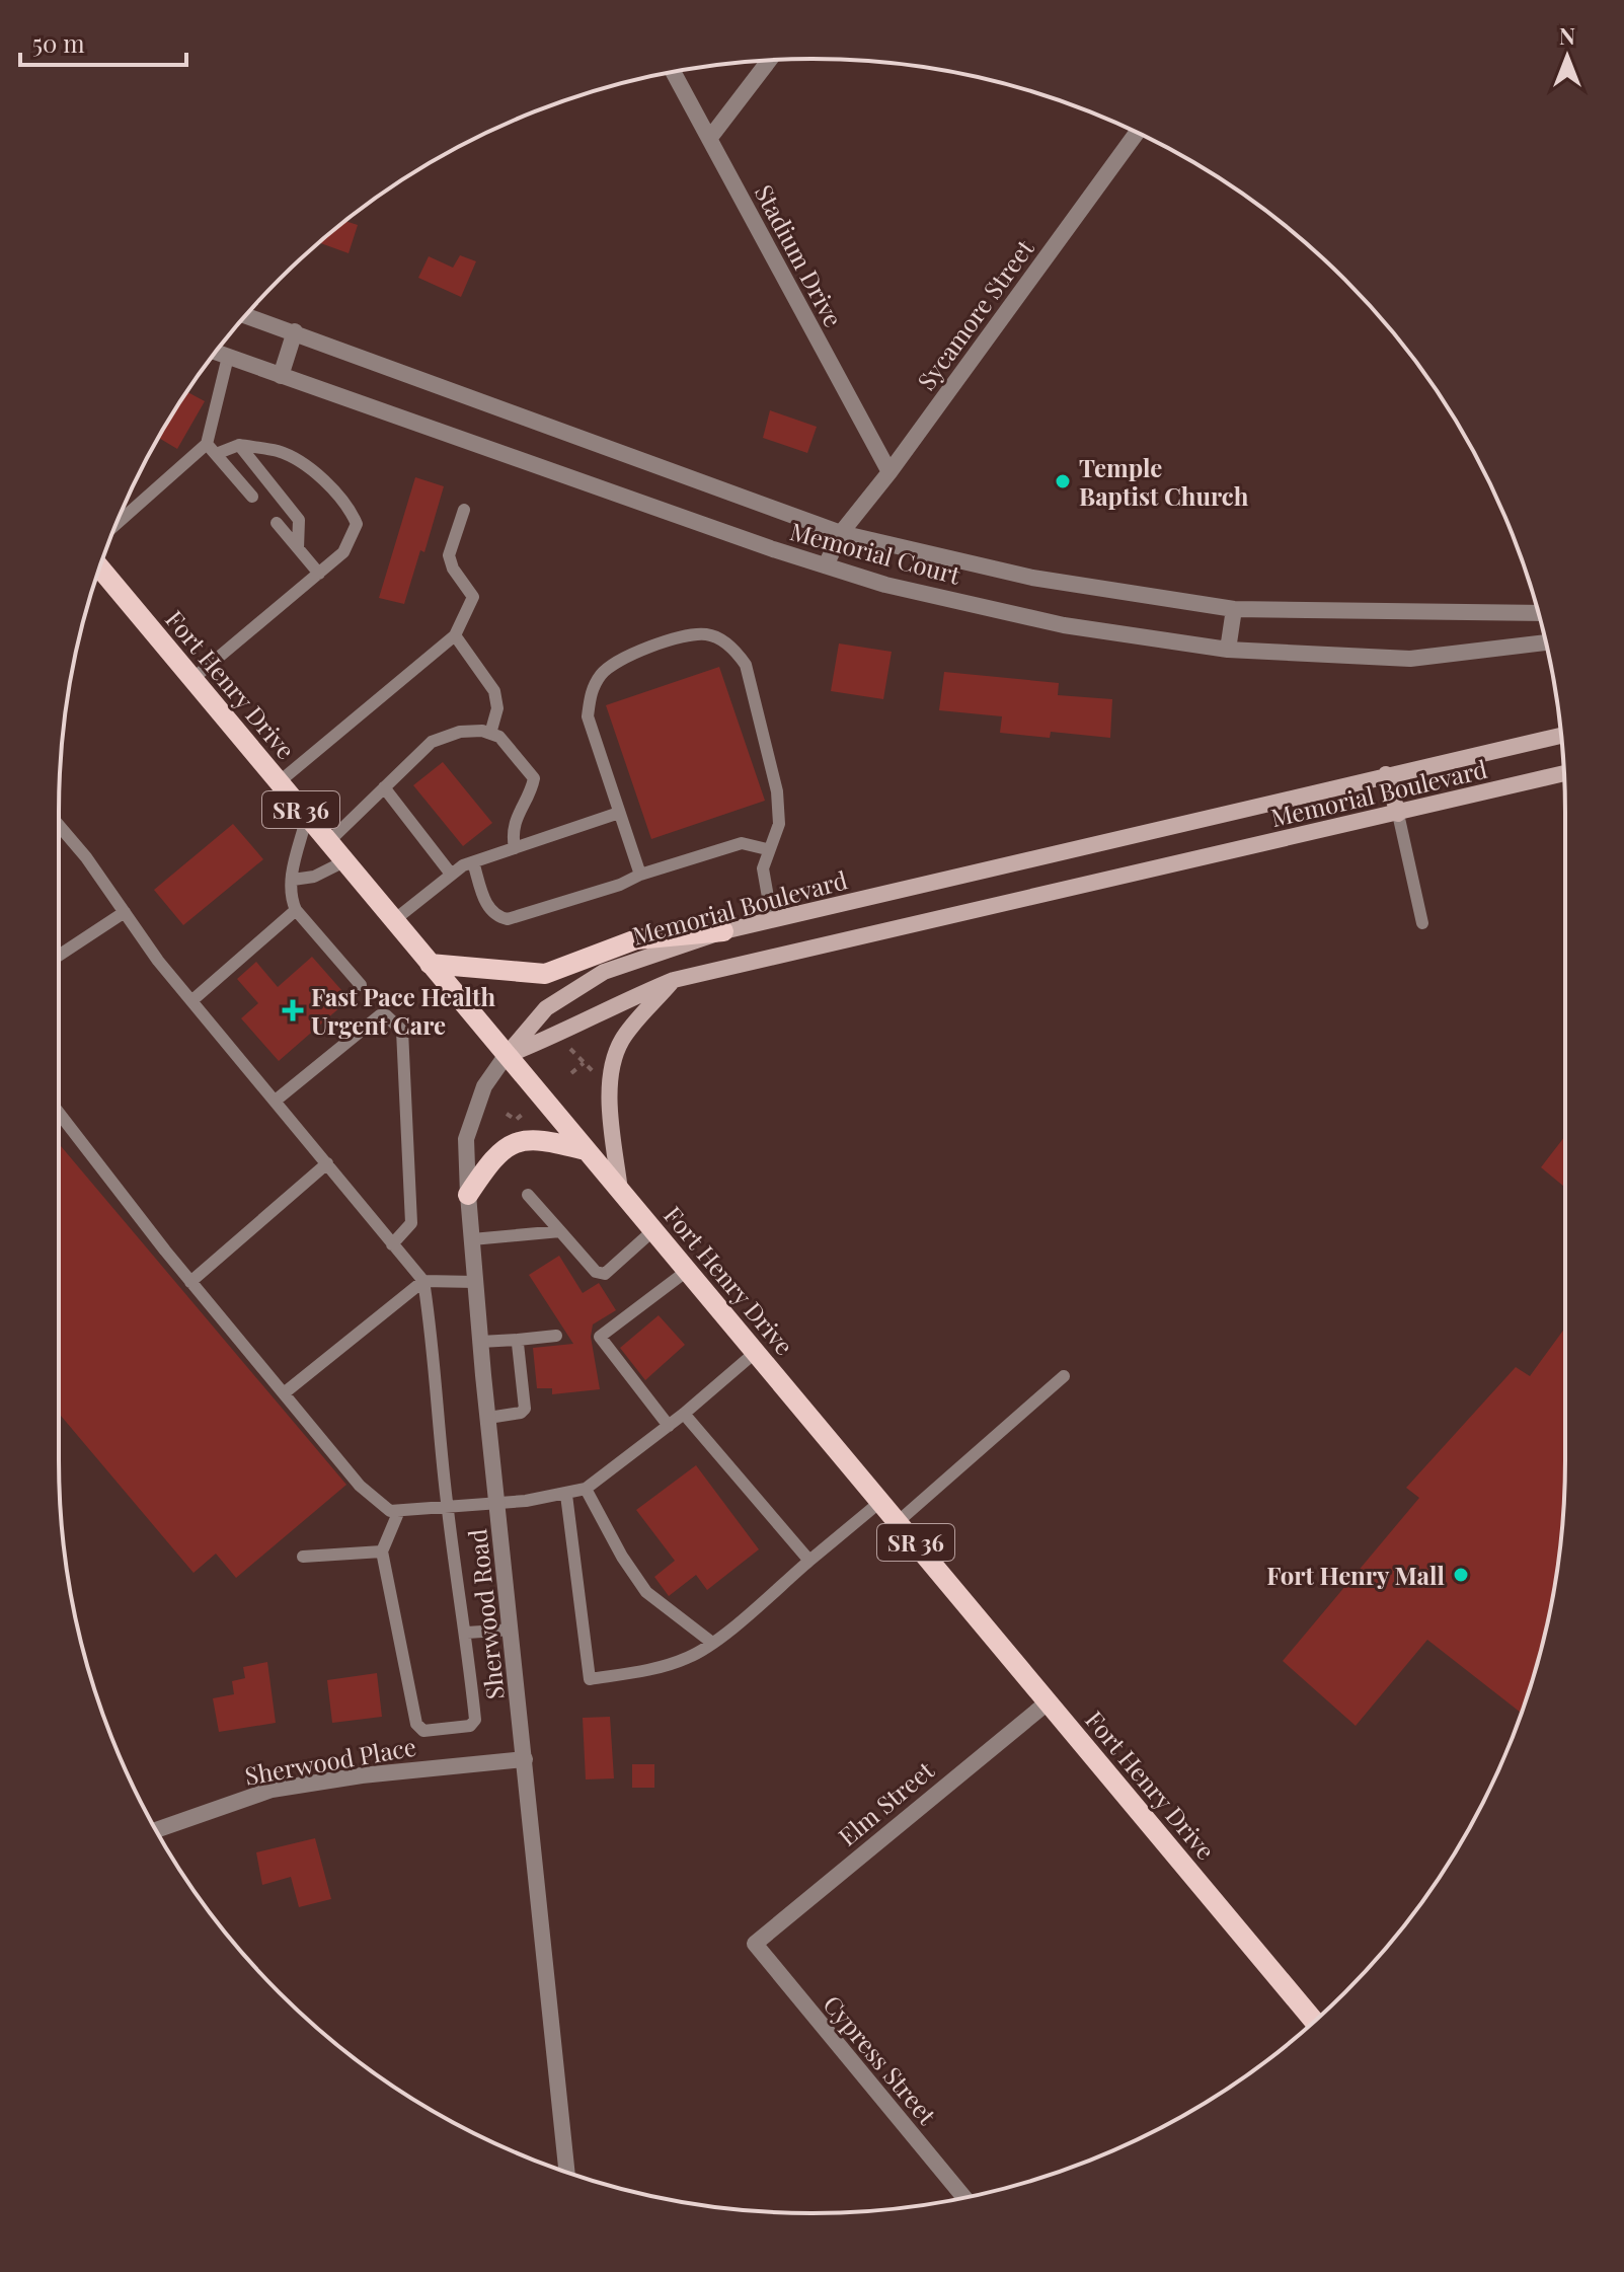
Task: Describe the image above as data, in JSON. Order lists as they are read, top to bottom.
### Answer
{
  "streets": {
    "main road": ["Fort Henry Drive", "Memorial Boulevard", "SR 36"],
    "street": [
      "Stadium Drive",
      "Sycamore Street",
      "Memorial Court",
      "Sherwood Road",
      "Sherwood Place",
      "Elm Street",
      "Cypress Street"
    ]
  },
  "crossings": [
    ["Stadium Drive", "Sycamore Street"],
    ["Sycamore Street", "Memorial Court"],
    ["Fort Henry Drive", "Memorial Boulevard"],
    ["Fort Henry Drive", "Sherwood Road"],
    ["Fort Henry Drive", "Elm Street"],
    ["Memorial Boulevard", "Sherwood Road"],
    ["Sherwood Road", "Sherwood Place"],
    ["Elm Street", "Cypress Street"]
  ],
  "places": {
    "other": ["Temple Baptist Church", "Fort Henry Mall"],
    "health": ["Fast Pace Health Urgent Care"]
  },
  "scale_bar": "50 m",
  "north": "top"
}
